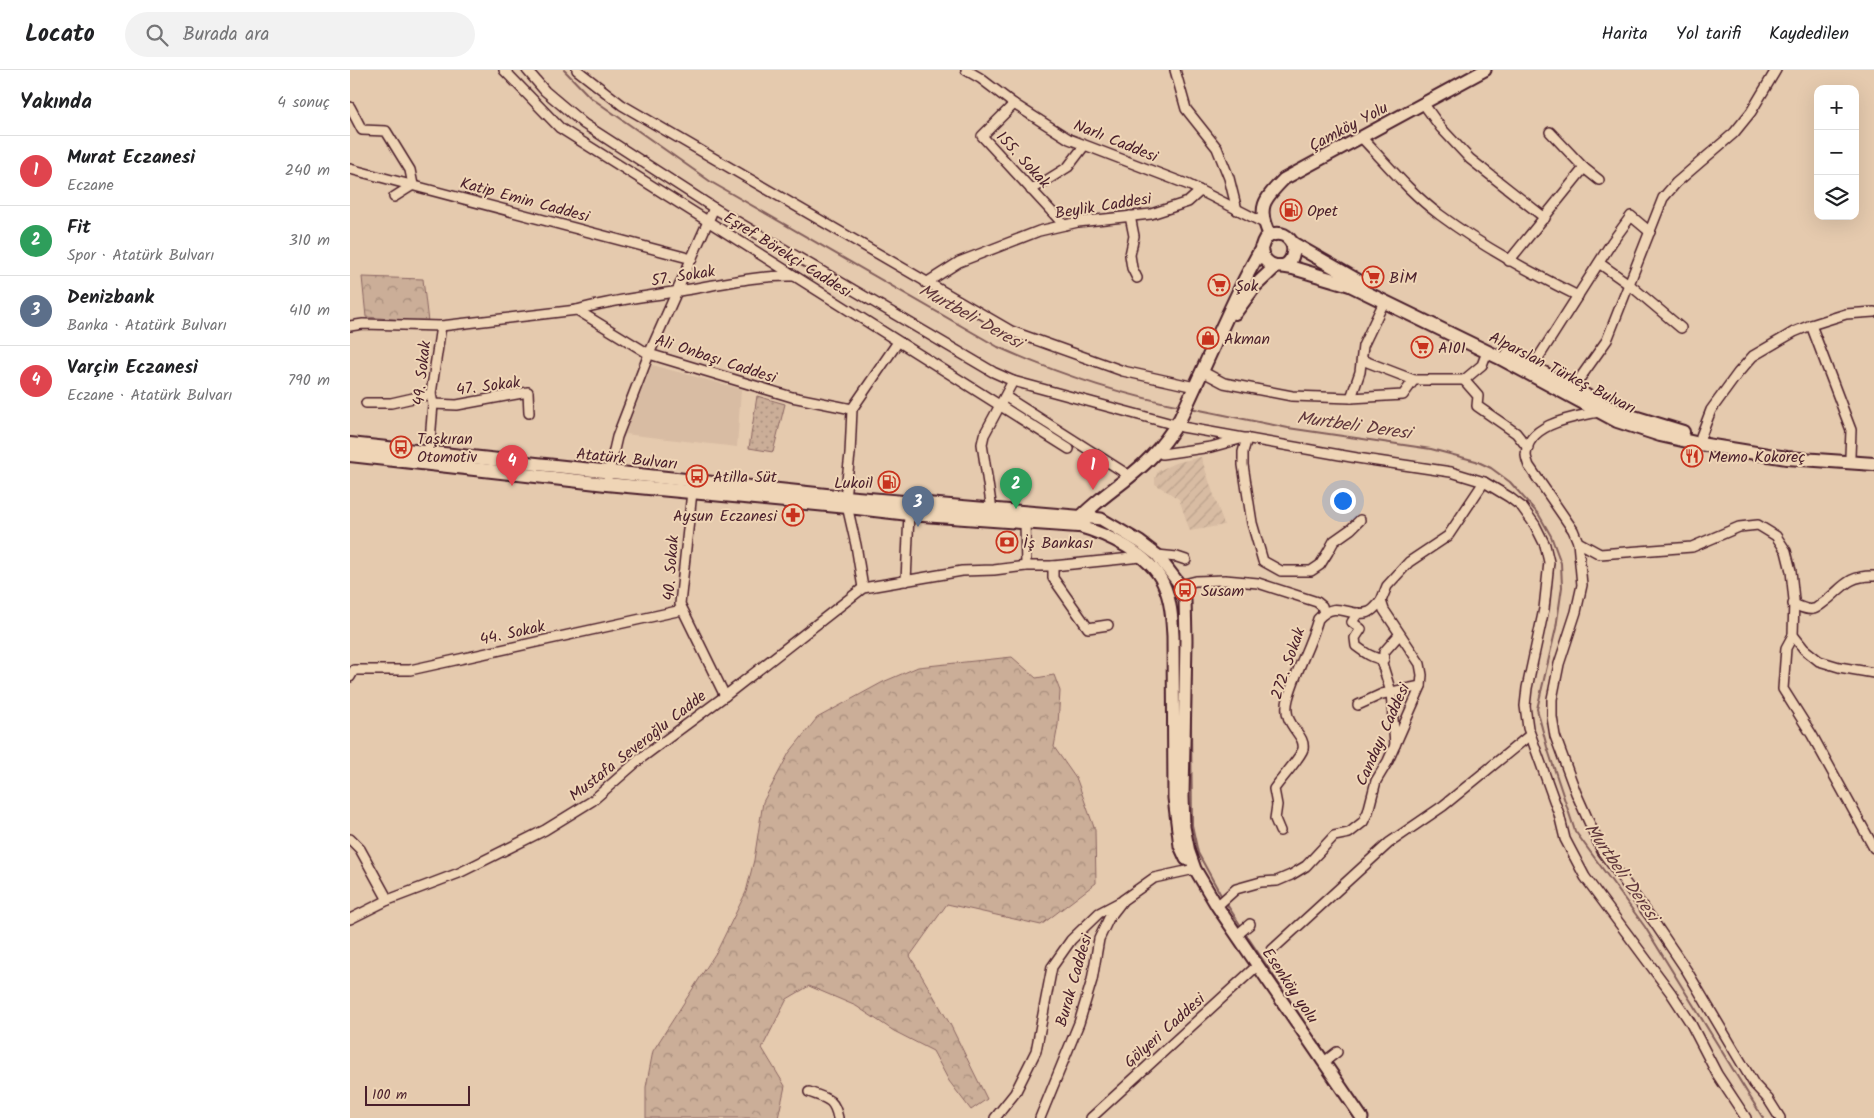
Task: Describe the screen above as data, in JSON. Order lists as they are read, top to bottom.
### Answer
{
  "streets": {
    "main road": ["Alparslan Türkeş Bulvarı", "Atatürk Bulvarı"],
    "street": [
      "Çamköy Yolu",
      "Narlı Caddesi",
      "155. Sokak",
      "Katip Emin Caddesi",
      "Beylik Caddesi",
      "Eşref Börekçi Caddesi",
      "57. Sokak",
      "Ali Onbaşı Caddesi",
      "49. Sokak",
      "47. Sokak",
      "40. Sokak",
      "44. Sokak",
      "272. Sokak",
      "Candayı Caddesi",
      "Mustafa Severoğlu Cadde",
      "Burak Caddesi",
      "Esenköy yolu",
      "Gölyeri Caddesi"
    ]
  },
  "crossings": [
    ["Çamköy Yolu", "Narlı Caddesi"],
    ["Çamköy Yolu", "Alparslan Türkeş Bulvarı"],
    ["Narlı Caddesi", "155. Sokak"],
    ["Narlı Caddesi", "Beylik Caddesi"],
    ["155. Sokak", "Beylik Caddesi"],
    ["Eşref Börekçi Caddesi", "57. Sokak"],
    ["57. Sokak", "Ali Onbaşı Caddesi"],
    ["49. Sokak", "47. Sokak"],
    ["49. Sokak", "Atatürk Bulvarı"],
    ["Atatürk Bulvarı", "40. Sokak"],
    ["40. Sokak", "44. Sokak"],
    ["40. Sokak", "Mustafa Severoğlu Cadde"],
    ["Candayı Caddesi", "Esenköy yolu"],
    ["Burak Caddesi", "Esenköy yolu"],
    ["Esenköy yolu", "Gölyeri Caddesi"]
  ],
  "water": ["Murtbeli Deresi"],
  "places": {
    "fuel station": ["Opet", "Lukoil"],
    "supermarket": ["BİM", "Şok", "A101"],
    "shop": ["Akman"],
    "bus stop": ["Taşkıran Otomotiv", "Atilla Süt", "Susam"],
    "restaurant": ["Memo Kokoreç"],
    "pharmacy": ["Aysun Eczanesi"],
    "bank": ["İş Bankası"]
  },
  "scale_bar": "100 m",
  "page": {
    "header": "Locato",
    "search": "Burada ara",
    "nav": ["Harita", "Yol tarifi", "Kaydedilen"],
    "heading": ["Yakında", "4 sonuç"],
    "map_buttons": ["+", "−"],
    "list": [
      {
        "mark": "1",
        "name": "Murat Eczanesi",
        "note": "Eczane",
        "value": "240 m"
      },
      {
        "mark": "2",
        "name": "Fit",
        "note": "Spor · Atatürk Bulvarı",
        "value": "310 m"
      },
      {
        "mark": "3",
        "name": "Denizbank",
        "note": "Banka · Atatürk Bulvarı",
        "value": "410 m"
      },
      {
        "mark": "4",
        "name": "Varçin Eczanesi",
        "note": "Eczane · Atatürk Bulvarı",
        "value": "790 m"
      }
    ],
    "pins": [
      "4",
      "1",
      "2",
      "3"
    ],
    "scale": "100 m"
  }
}
